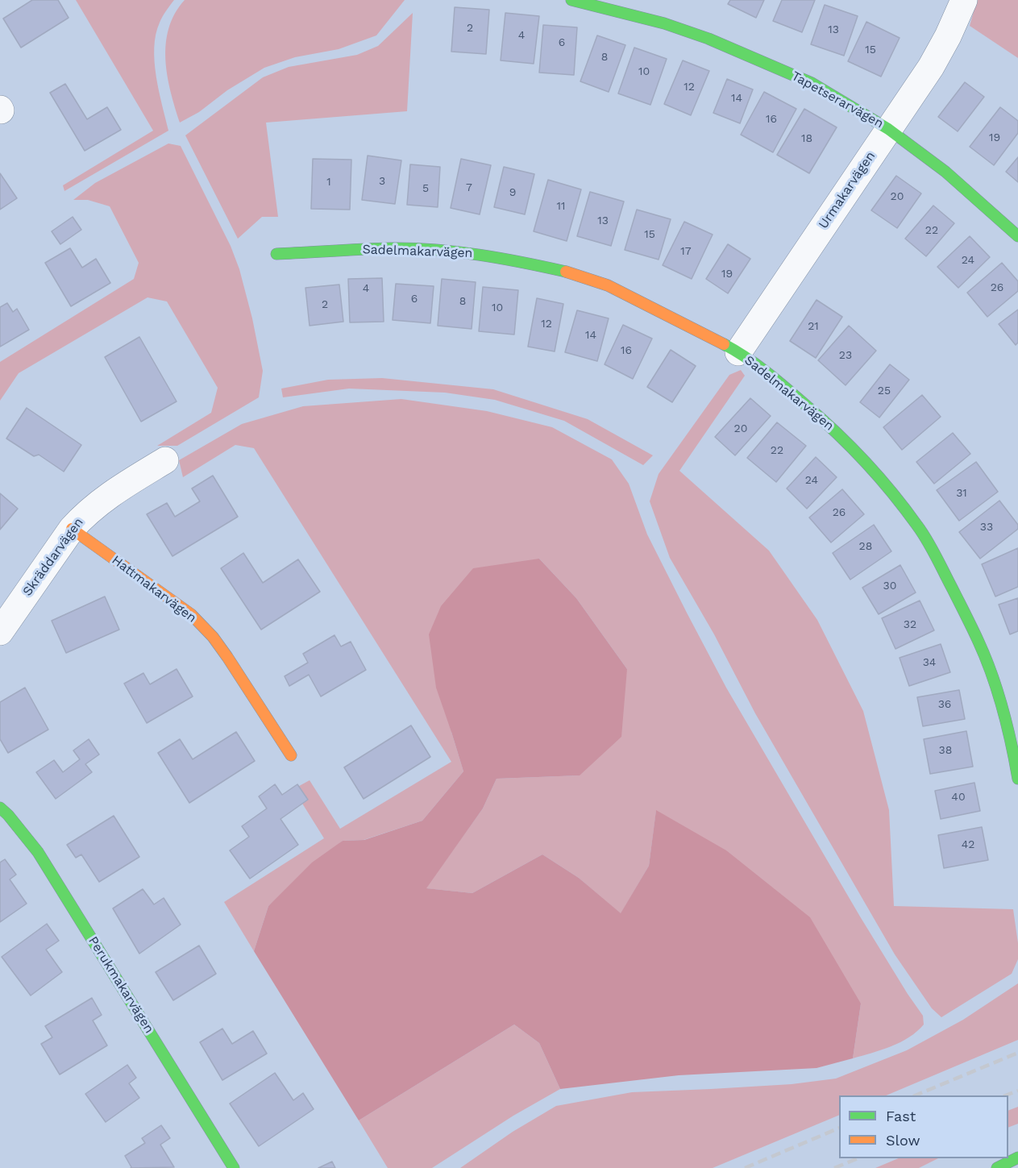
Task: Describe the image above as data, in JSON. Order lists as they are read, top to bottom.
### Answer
{
  "streets": {
    "street": [
      "Tapetserarvägen",
      "Urmakarvägen",
      "Sadelmakarvägen",
      "Skräddarvägen",
      "Hattmakarvägen",
      "Perukmakarvägen"
    ]
  },
  "crossings": [
    ["Tapetserarvägen", "Urmakarvägen"],
    ["Urmakarvägen", "Sadelmakarvägen"],
    ["Skräddarvägen", "Hattmakarvägen"]
  ],
  "house_numbers": [
    "2",
    "13",
    "4",
    "6",
    "15",
    "8",
    "10",
    "12",
    "14",
    "16",
    "19",
    "18",
    "3",
    "1",
    "7",
    "5",
    "9",
    "20",
    "11",
    "13",
    "22",
    "15",
    "17",
    "24",
    "19",
    "26",
    "4",
    "6",
    "8",
    "2",
    "10",
    "12",
    "21",
    "14",
    "16",
    "23",
    "25",
    "20",
    "22",
    "24",
    "31",
    "26",
    "33",
    "28",
    "30",
    "32",
    "34",
    "36",
    "38",
    "40",
    "42"
  ],
  "legend": ["Fast", "Slow"]
}
